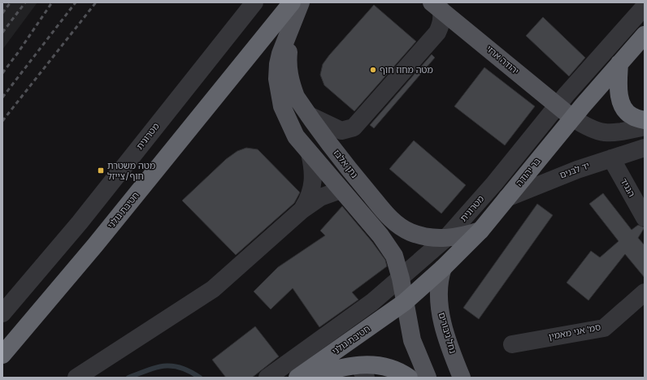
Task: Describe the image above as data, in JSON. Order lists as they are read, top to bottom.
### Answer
{
  "streets": {
    "highway": ["בר יהודה", "חטיבת גולני"],
    "main road": ["יהודה ארזי", "נתן אלבז", "נחל גיבורים"],
    "street": [
      "מטרונית",
      "יד לבנים",
      "הנגיד",
      "סמ' אני מאמין"
    ]
  },
  "crossings": [
    ["יהודה ארזי", "מטרונית"],
    ["יהודה ארזי", "בר יהודה"],
    ["מטרונית", "נתן אלבז"],
    ["נתן אלבז", "בר יהודה"],
    ["נתן אלבז", "חטיבת גולני"],
    ["יד לבנים", "בר יהודה"],
    ["יד לבנים", "הנגיד"],
    ["בר יהודה", "חטיבת גולני"],
    ["בר יהודה", "נחל גיבורים"]
  ],
  "places": {
    "other": ["מטה מחוז חוף"],
    "transit": ["מטה משטרת חוף/צייזל"]
  }
}
